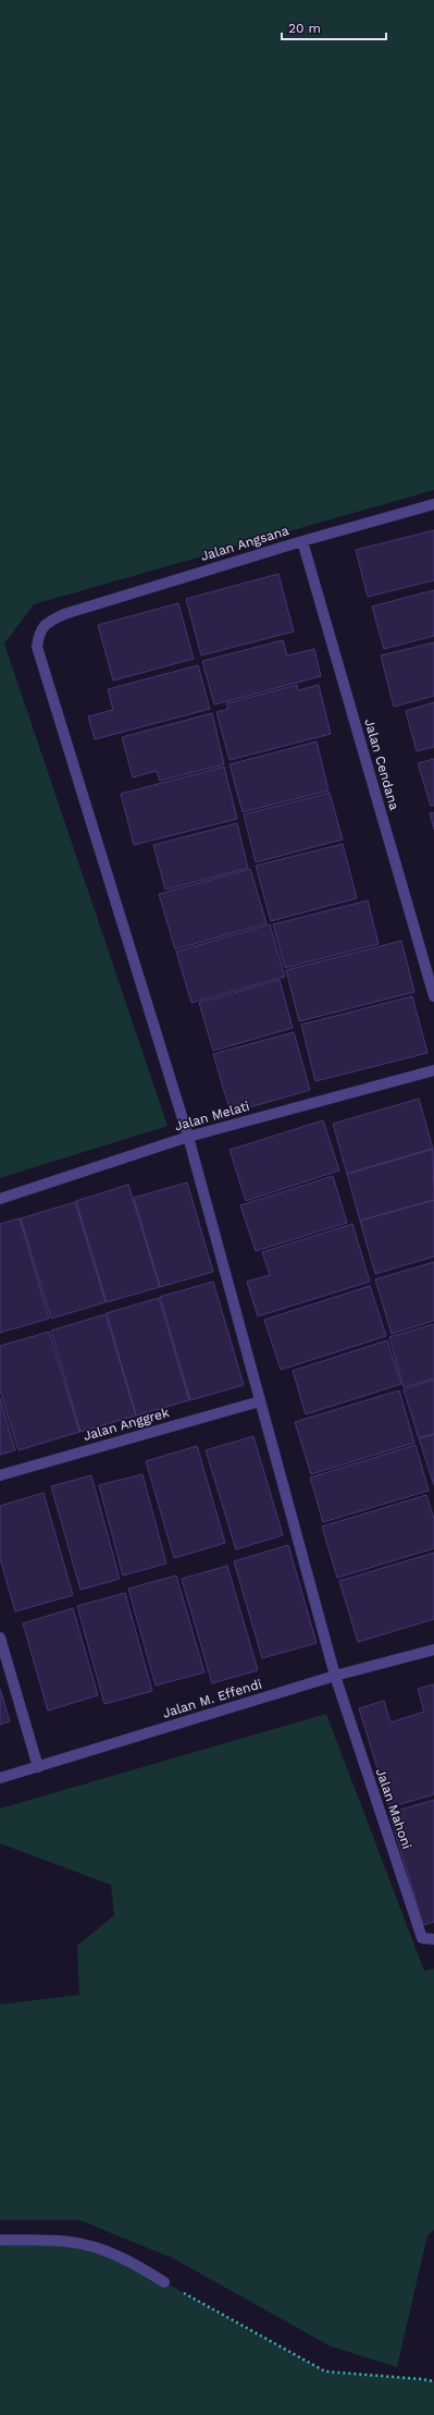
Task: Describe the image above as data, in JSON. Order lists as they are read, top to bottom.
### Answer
{
  "streets": {
    "street": [
      "Jalan Angsana",
      "Jalan Cendana",
      "Jalan Melati",
      "Jalan Anggrek",
      "Jalan M. Effendi",
      "Jalan Mahoni"
    ]
  },
  "crossings": [
    ["Jalan Angsana", "Jalan Cendana"],
    ["Jalan Angsana", "Jalan Melati"],
    ["Jalan Angsana", "Jalan Anggrek"],
    ["Jalan Angsana", "Jalan M. Effendi"],
    ["Jalan Angsana", "Jalan Mahoni"],
    ["Jalan M. Effendi", "Jalan Mahoni"]
  ],
  "scale_bar": "20 m"
}
